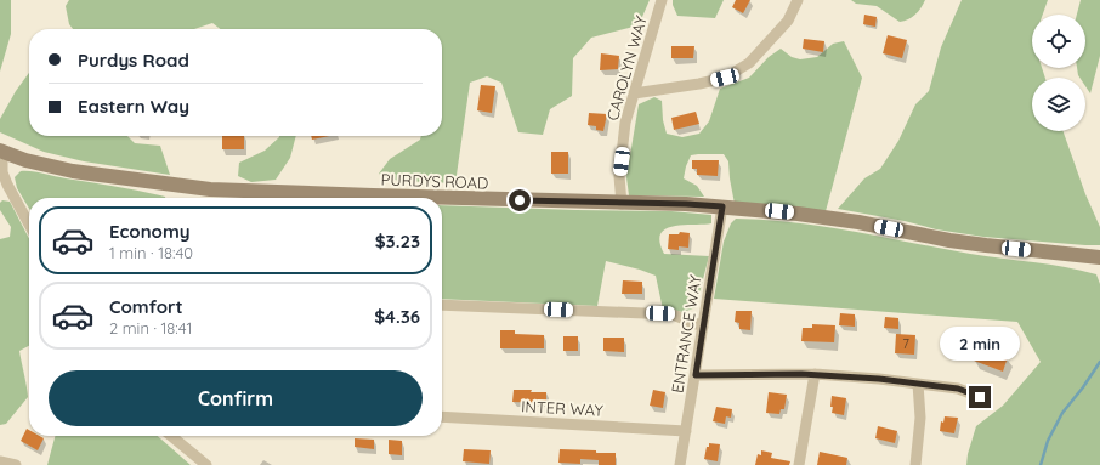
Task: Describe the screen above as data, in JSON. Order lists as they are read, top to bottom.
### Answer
{
  "streets": {
    "main road": ["PURDYS ROAD"],
    "street": ["CAROLYN WAY", "ENTRANCE WAY", "INTER WAY"]
  },
  "crossings": [
    ["CAROLYN WAY", "PURDYS ROAD"],
    ["PURDYS ROAD", "ENTRANCE WAY"],
    ["ENTRANCE WAY", "INTER WAY"]
  ],
  "house_numbers": ["7"],
  "page": {
    "banner": ["Purdys Road", "Eastern Way"],
    "list": [
      {
        "name": "Economy",
        "note": "1 min · 18:40",
        "value": "$3.23"
      },
      {
        "name": "Comfort",
        "note": "2 min · 18:41",
        "value": "$4.36"
      }
    ],
    "bubble": "2 min",
    "buttons": "Confirm"
  }
}
